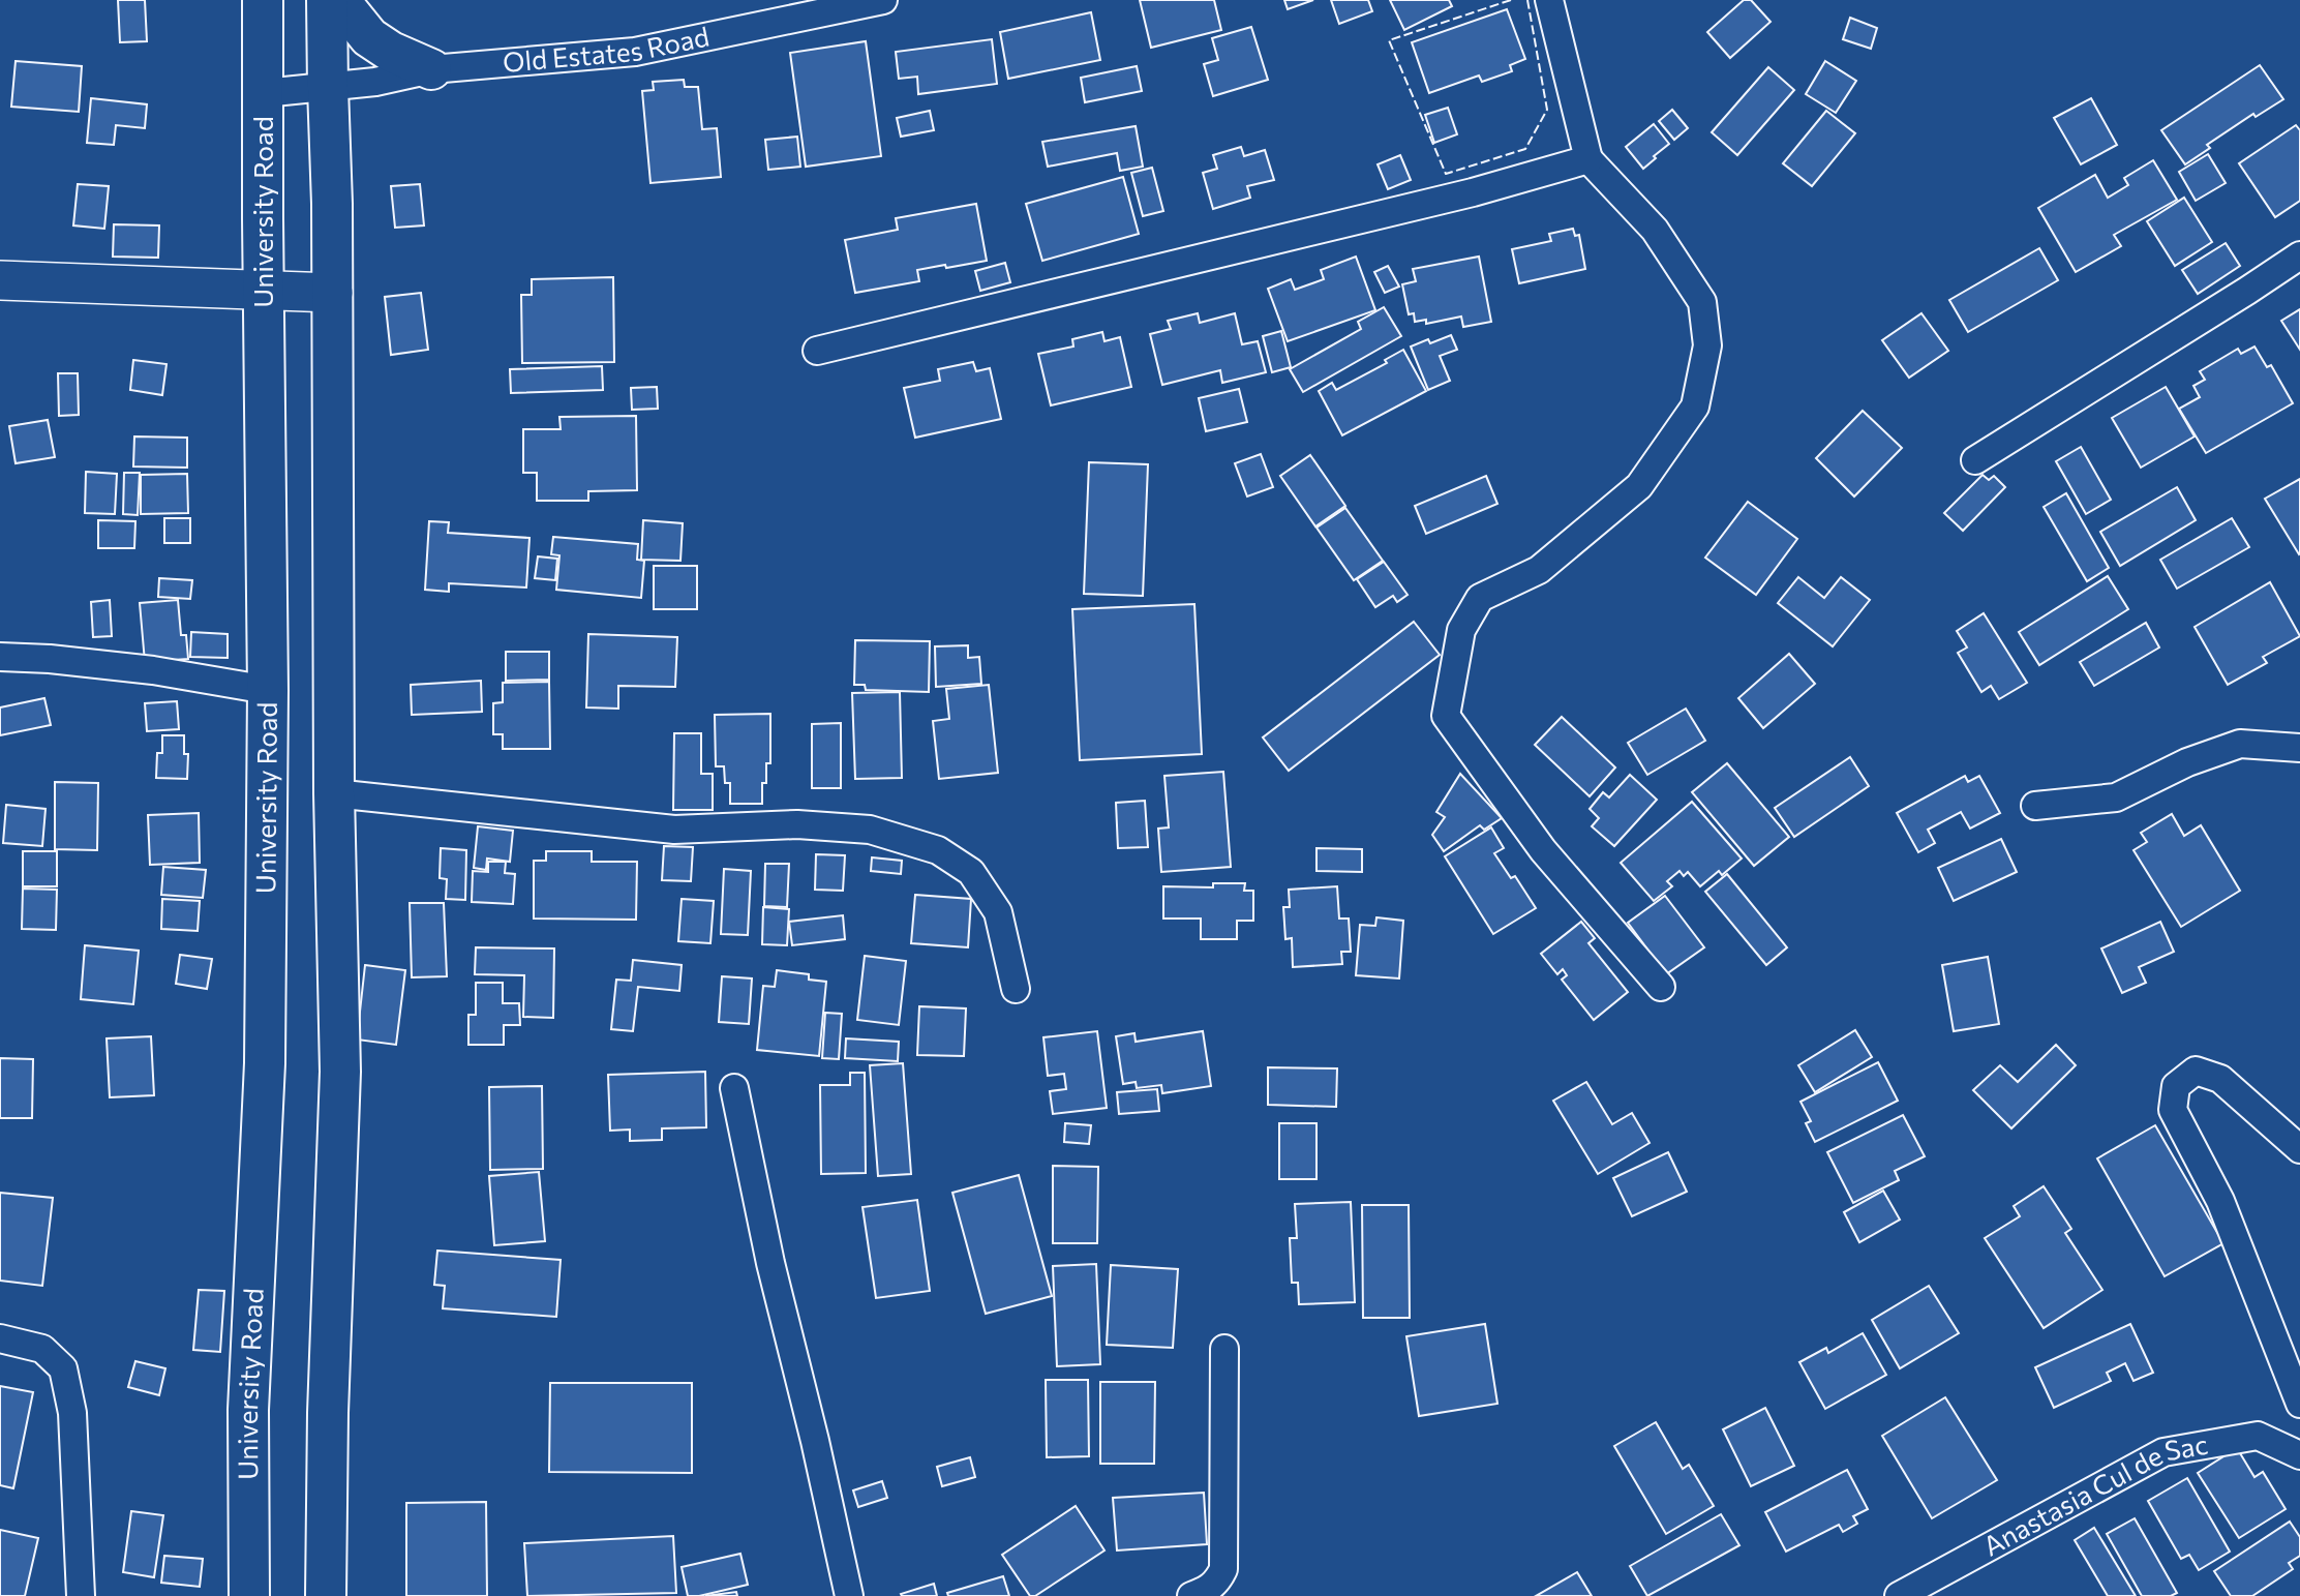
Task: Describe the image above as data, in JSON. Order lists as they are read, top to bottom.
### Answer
{
  "streets": {
    "highway": ["University Road"],
    "street": ["Old Estates Road", "Anastasia Cul de Sac"]
  },
  "crossings": [
    ["Old Estates Road", "University Road"]
  ]
}
